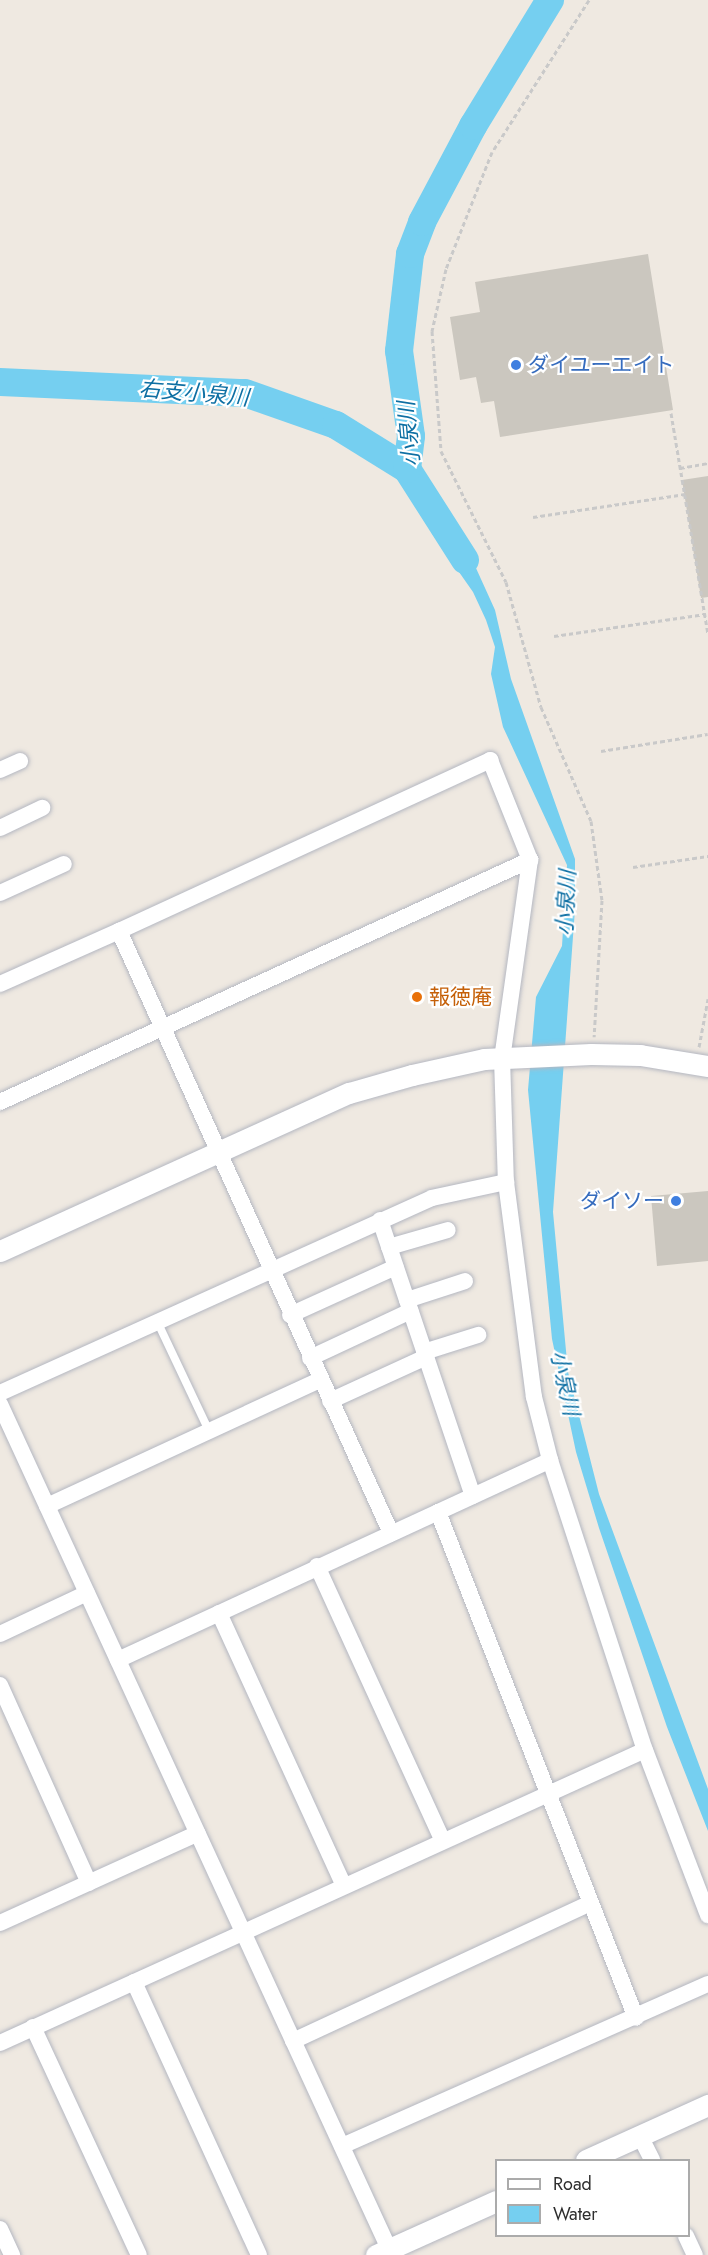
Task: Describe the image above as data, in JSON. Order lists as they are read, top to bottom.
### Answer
{
  "water": ["右支小泉川", "小泉川"],
  "places": ["ダイユーエイト", "報徳庵", "ダイソー"],
  "legend": ["Road", "Water"]
}
